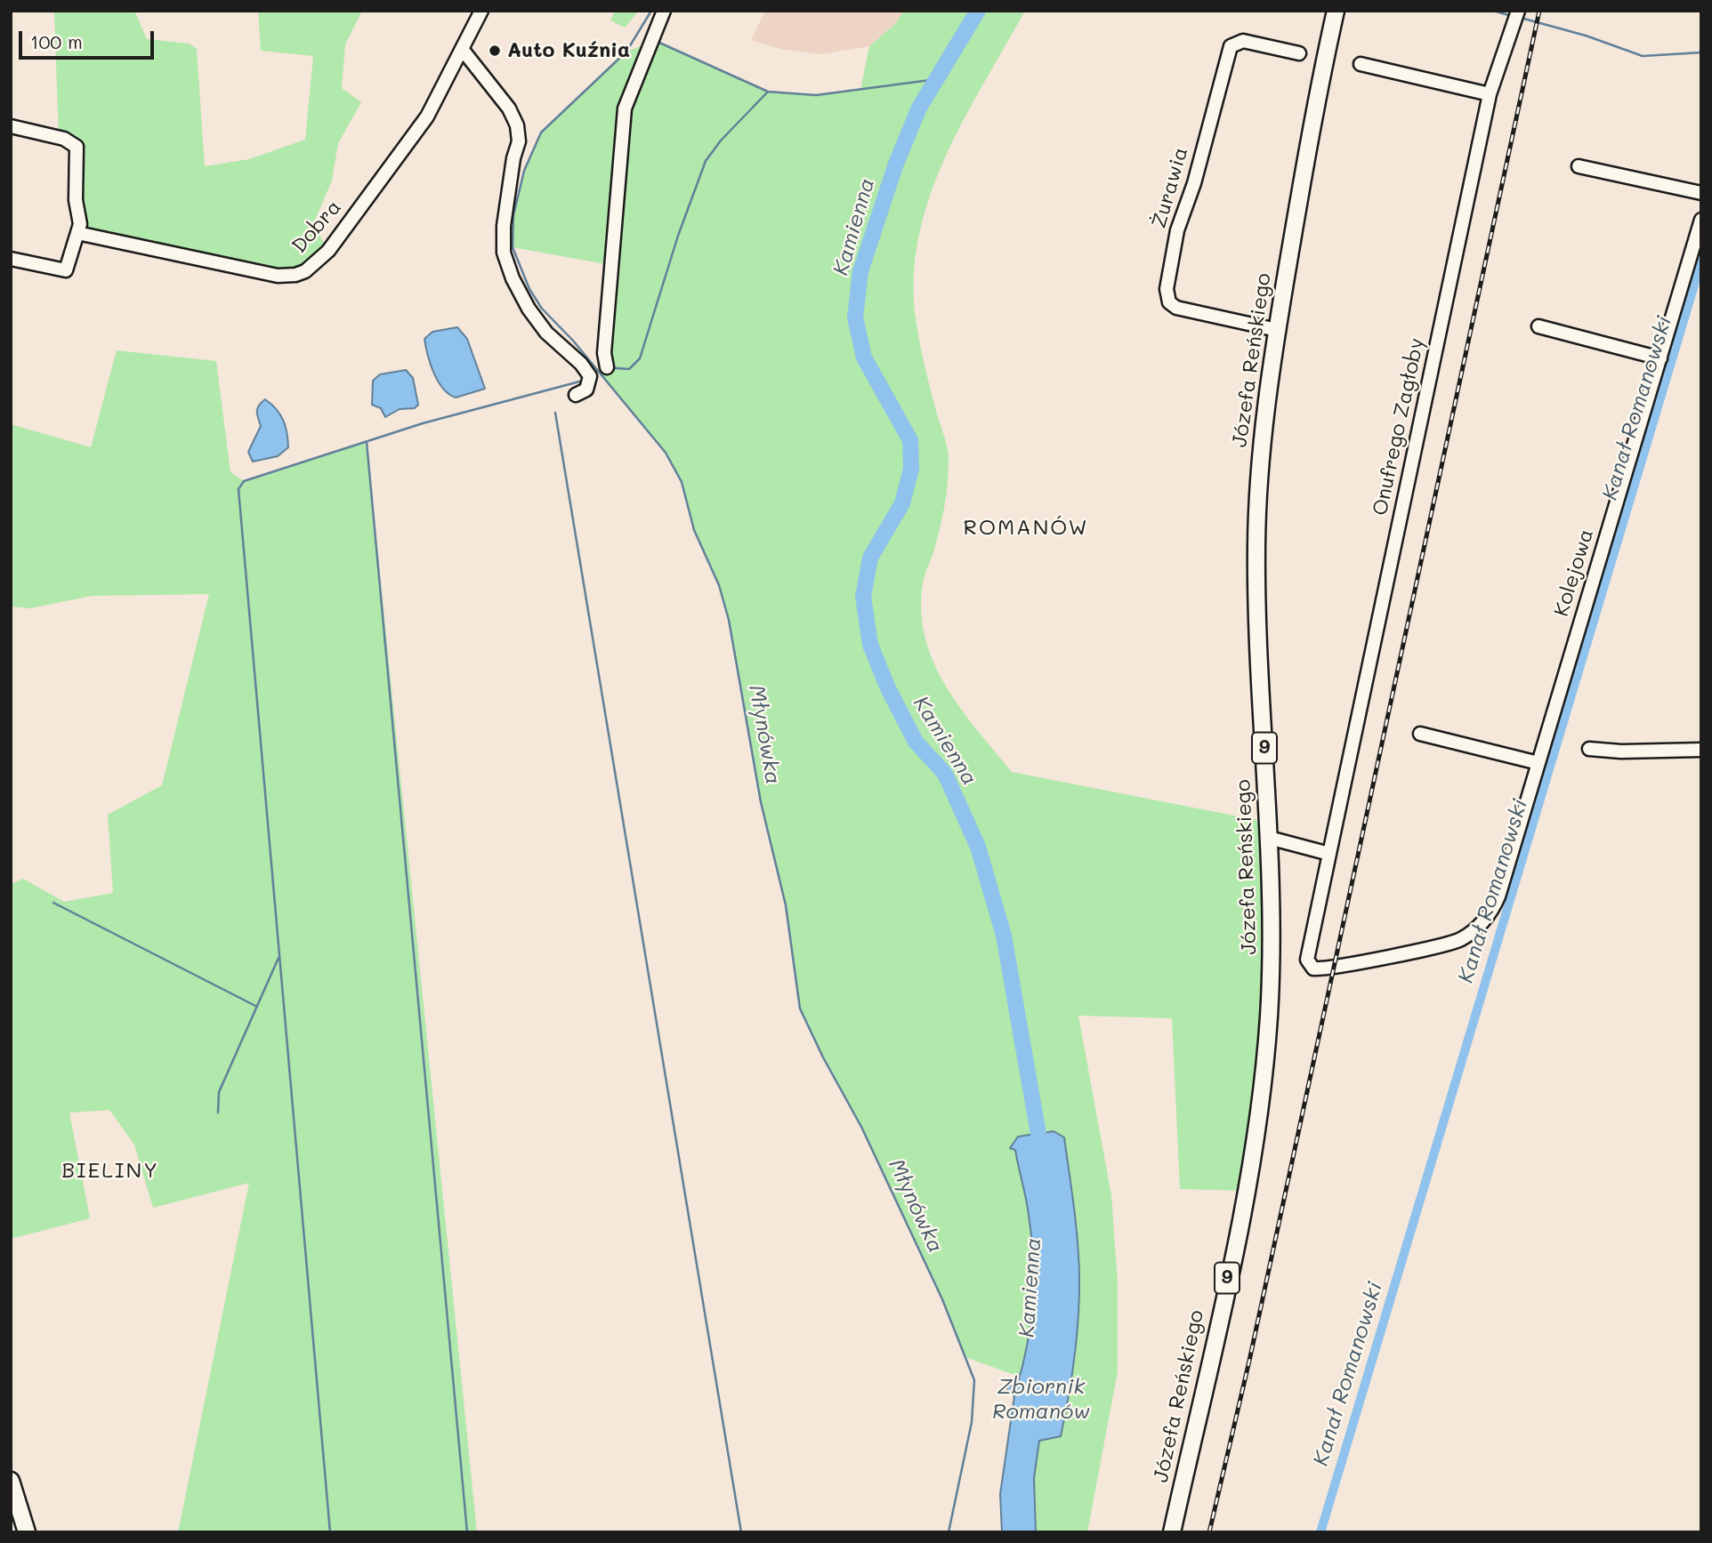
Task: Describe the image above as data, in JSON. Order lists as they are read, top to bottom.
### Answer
{
  "streets": {
    "main road": ["Józefa Reńskiego", "9"],
    "street": [
      "Żurawia",
      "Dobra",
      "Onufrego Zagłoby",
      "Kolejowa"
    ]
  },
  "crossings": [
    ["Żurawia", "Józefa Reńskiego"],
    ["Onufrego Zagłoby", "Kolejowa"]
  ],
  "districts": ["ROMANÓW", "BIELINY"],
  "water": [
    "Kamienna",
    "Kanał Romanowski",
    "Młynówka",
    "Zbiornik Romanów"
  ],
  "places": ["Auto Kuźnia"],
  "scale_bar": "100 m"
}
